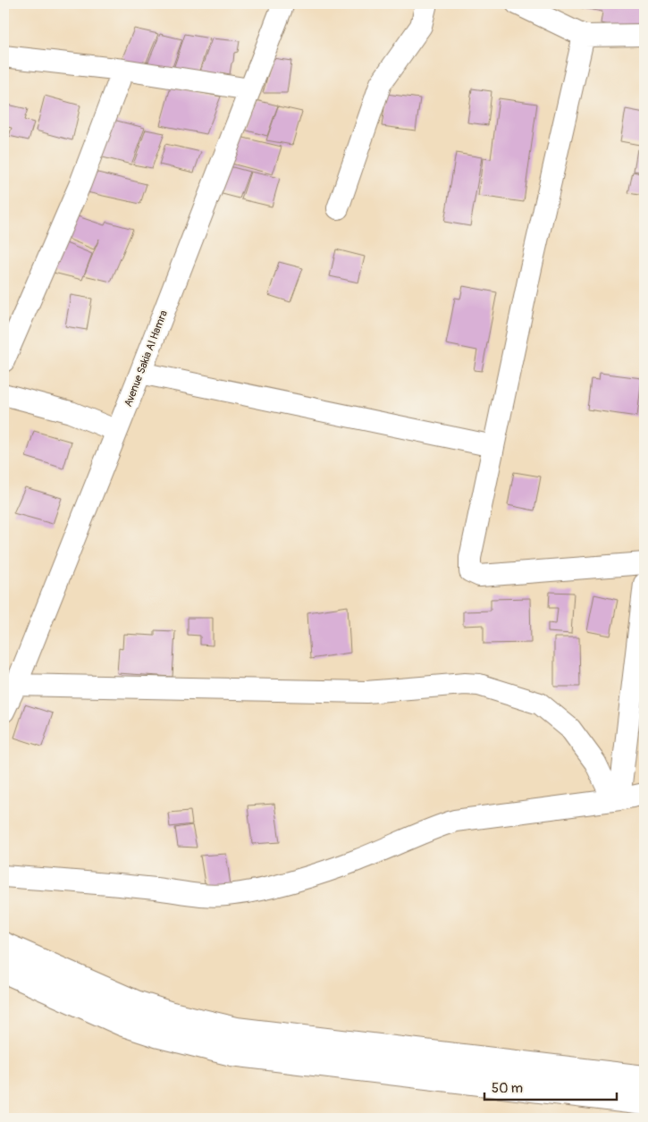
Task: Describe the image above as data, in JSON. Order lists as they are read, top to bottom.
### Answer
{
  "streets": {
    "street": ["Avenue Sakia Al Hamra"]
  },
  "scale_bar": "50 m"
}
